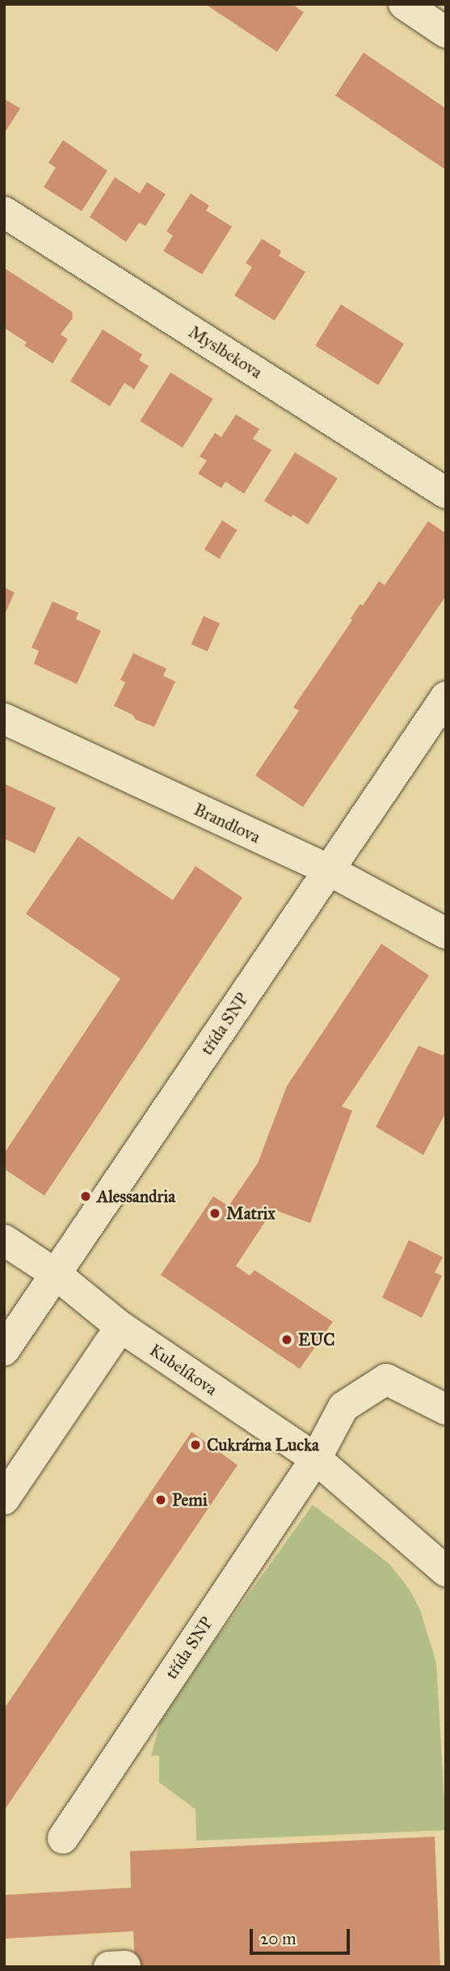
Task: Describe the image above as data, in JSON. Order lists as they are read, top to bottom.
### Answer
{
  "streets": {
    "street": [
      "Myslbekova",
      "Brandlova",
      "třída SNP",
      "Kubelíkova"
    ]
  },
  "crossings": [
    ["Brandlova", "třída SNP"],
    ["třída SNP", "Kubelíkova"]
  ],
  "places": [
    "Alessandria",
    "Matrix",
    "EUC",
    "Cukrárna Lucka",
    "Pemi"
  ],
  "scale_bar": "20 m"
}
